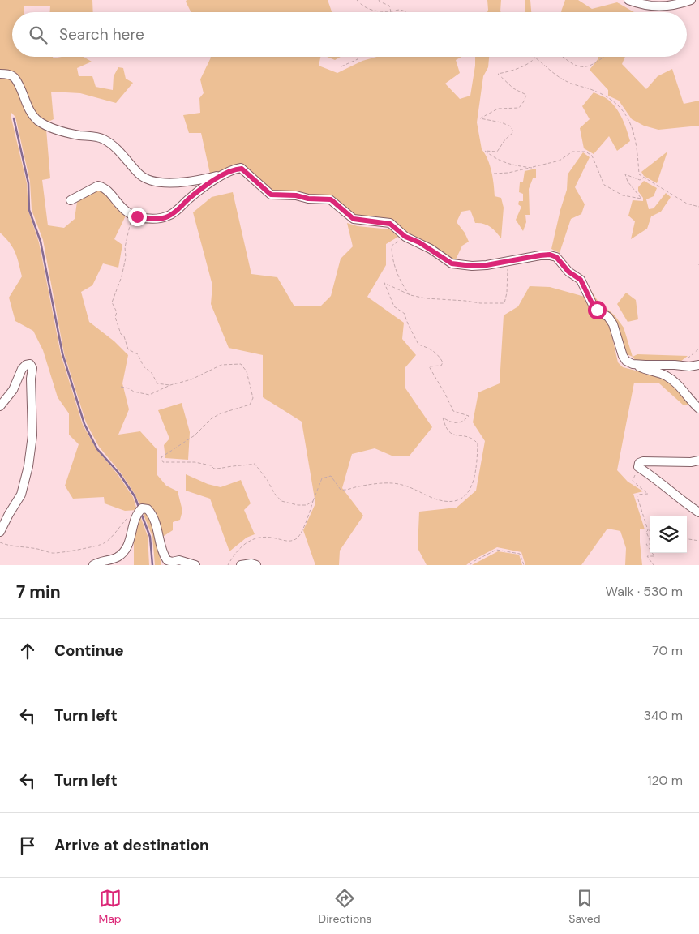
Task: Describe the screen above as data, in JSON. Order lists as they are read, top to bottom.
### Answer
{
  "page": {
    "search": "Search here",
    "heading": ["7 min", "Walk · 530 m"],
    "list": [
      ["Continue", "70 m"],
      ["Turn left", "340 m"],
      ["Turn left", "120 m"],
      "Arrive at destination"
    ],
    "nav": ["Map", "Directions", "Saved"]
  }
}
